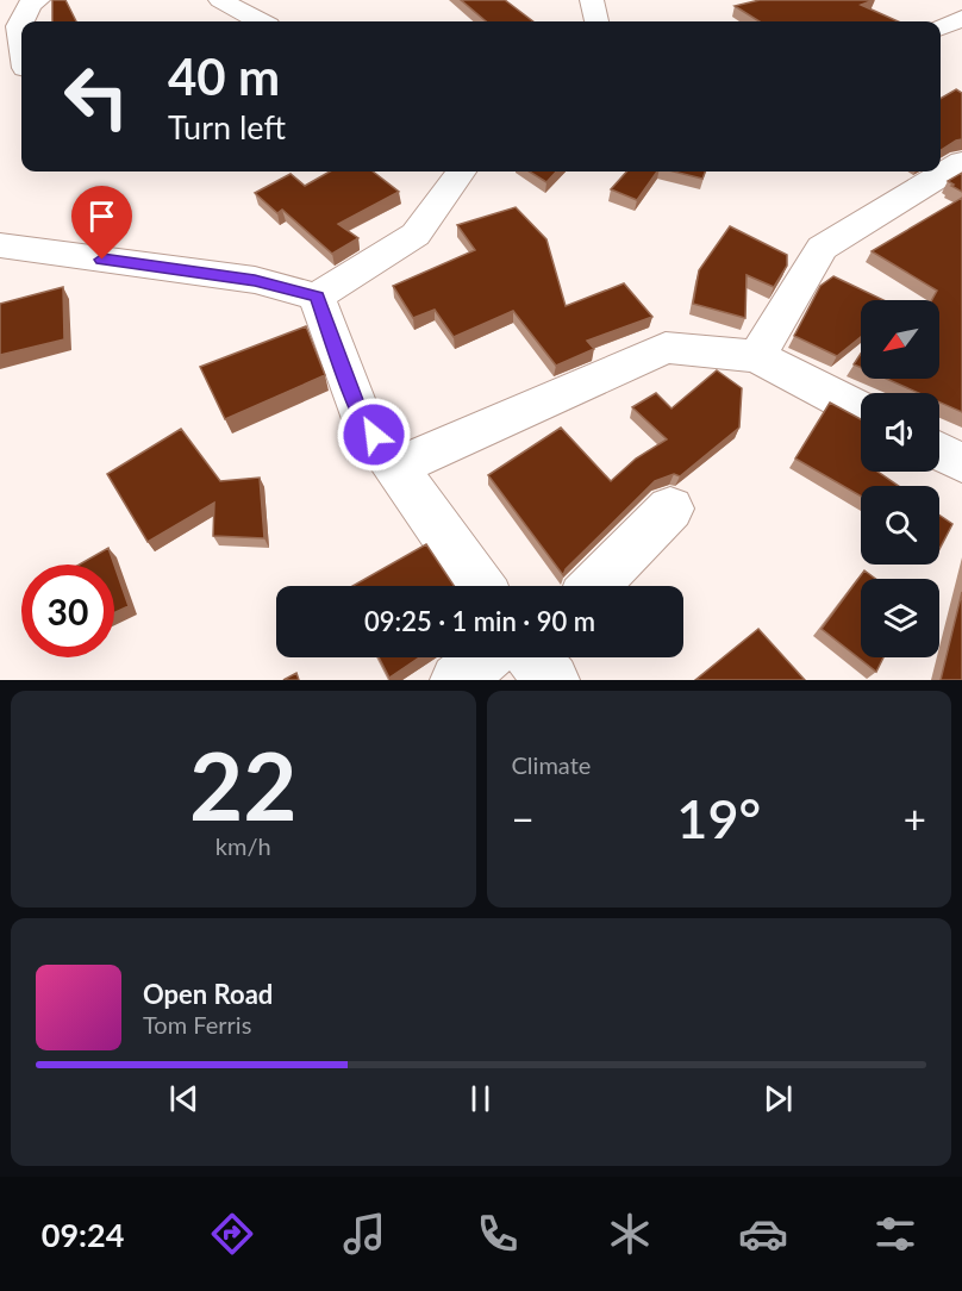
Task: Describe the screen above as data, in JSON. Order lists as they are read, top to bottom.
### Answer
{
  "north": "bottom left",
  "page": {
    "turn": ["40 m", "Turn left"],
    "limit": "30",
    "trip": "09:25 · 1 min · 90 m",
    "tile": [
      ["22", "km/h"],
      "Climate"
    ],
    "heat": ["−", "19°", "+"],
    "song": ["Open Road", "Tom Ferris"],
    "tabs": "09:24"
  }
}
